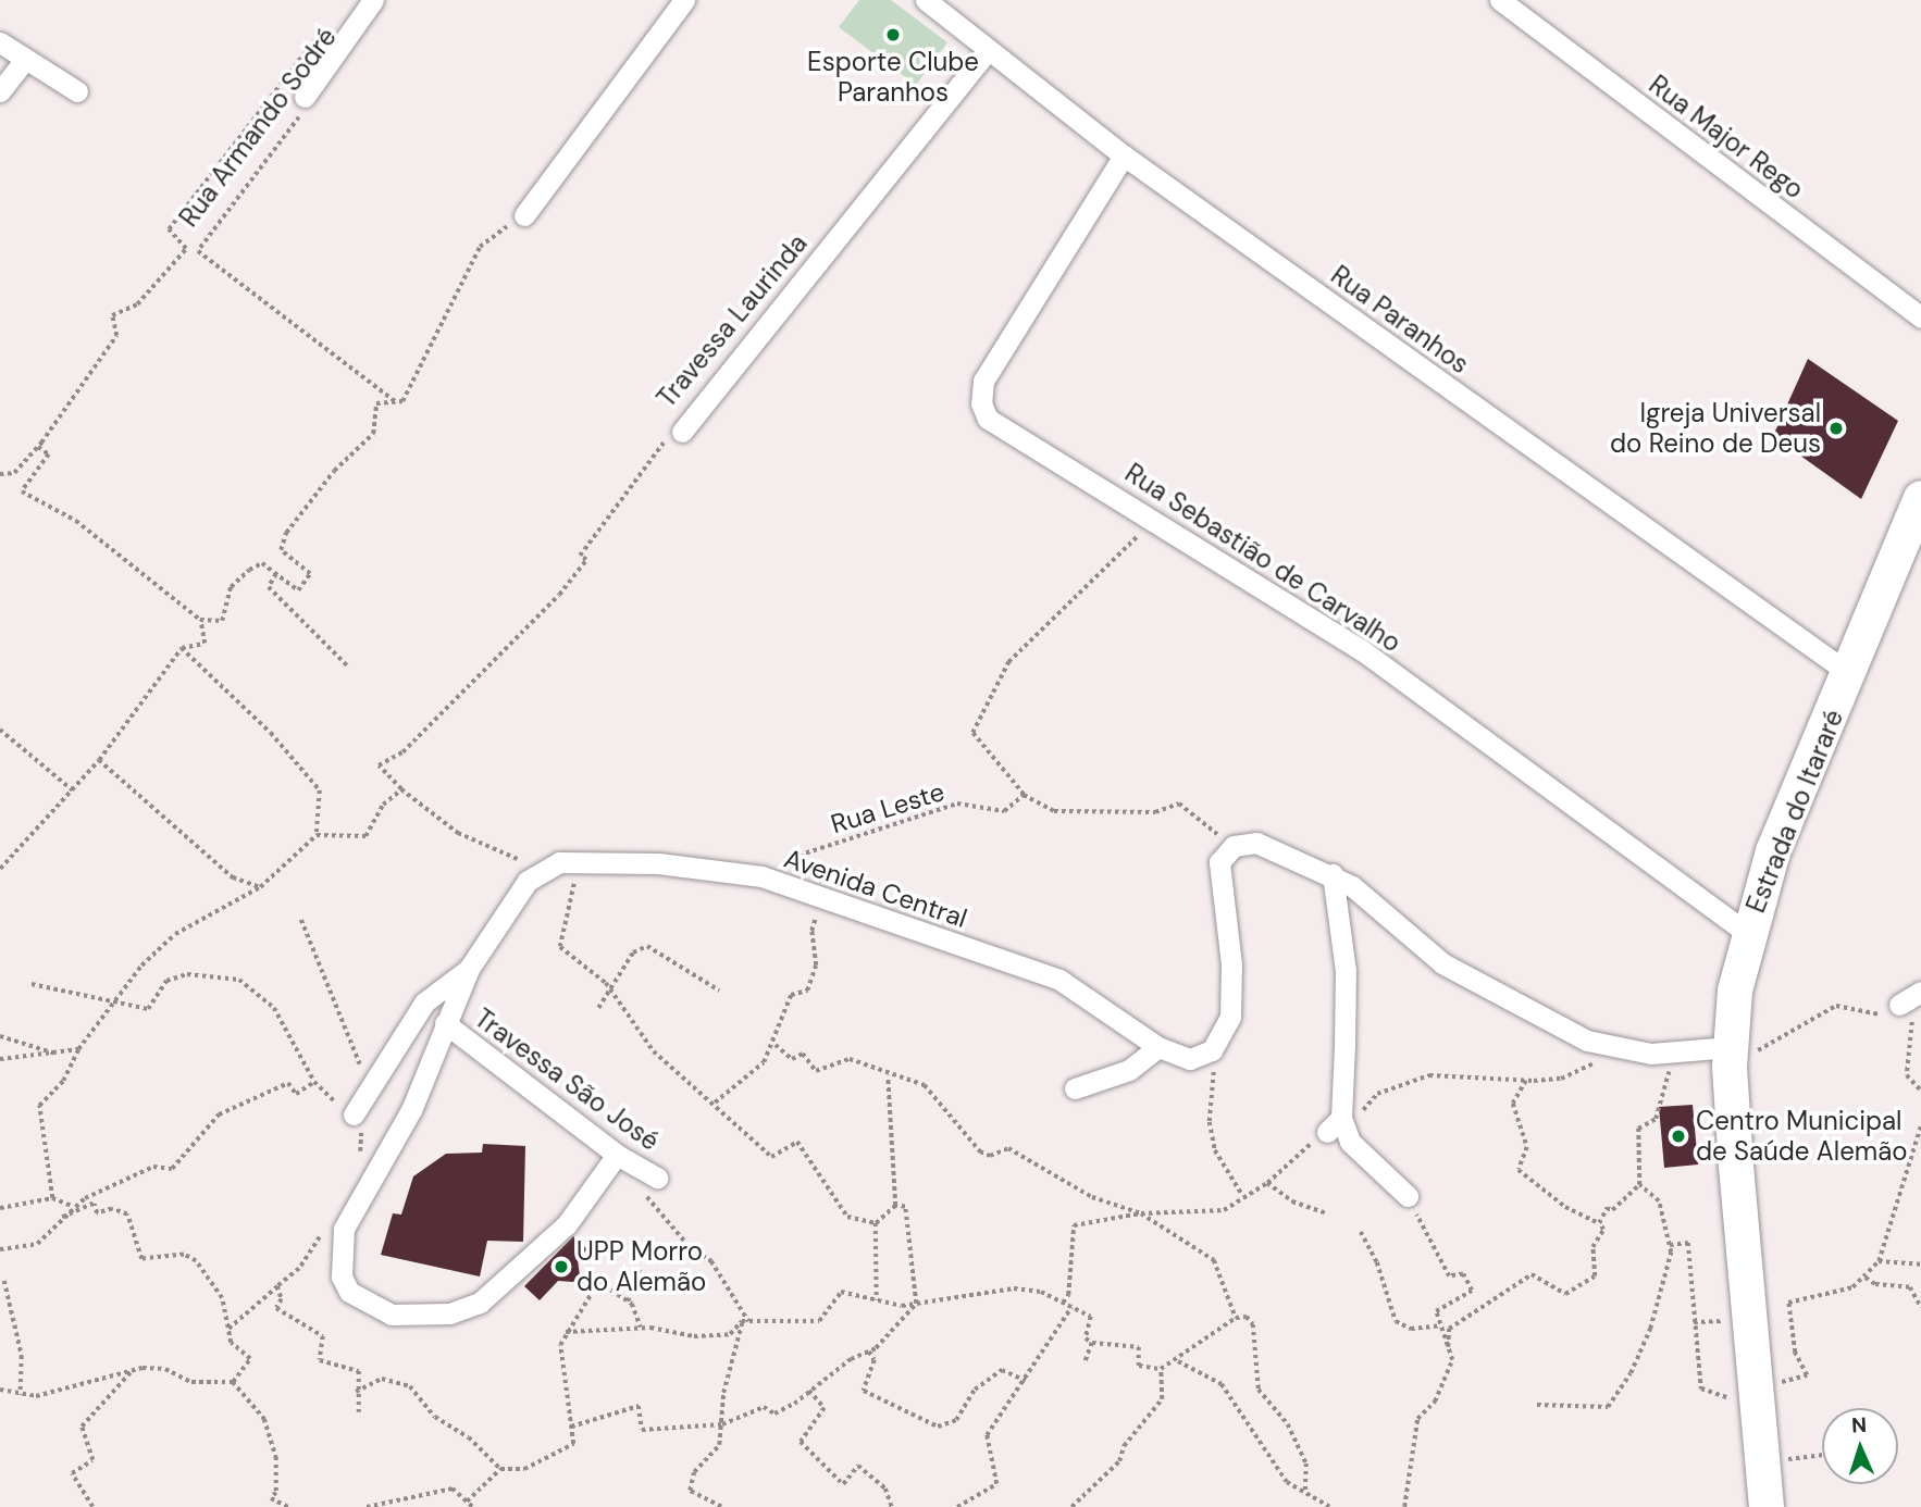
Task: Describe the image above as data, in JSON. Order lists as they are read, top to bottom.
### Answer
{
  "streets": {
    "main road": ["Estrada do Itararé"],
    "street": [
      "Rua Armando Sodré",
      "Rua Major Rego",
      "Rua Paranhos",
      "Travessa Laurinda",
      "Rua Sebastião de Carvalho",
      "Avenida Central",
      "Travessa São José"
    ],
    "path": ["Rua Leste"]
  },
  "crossings": [
    ["Rua Paranhos", "Travessa Laurinda"],
    ["Rua Paranhos", "Rua Sebastião de Carvalho"],
    ["Rua Paranhos", "Estrada do Itararé"],
    ["Rua Sebastião de Carvalho", "Estrada do Itararé"],
    ["Rua Leste", "Avenida Central"]
  ],
  "places": [
    "Esporte Clube Paranhos",
    "Igreja Universal do Reino de Deus",
    "Centro Municipal de Saúde Alemão",
    "UPP Morro do Alemão"
  ],
  "north": "top"
}
